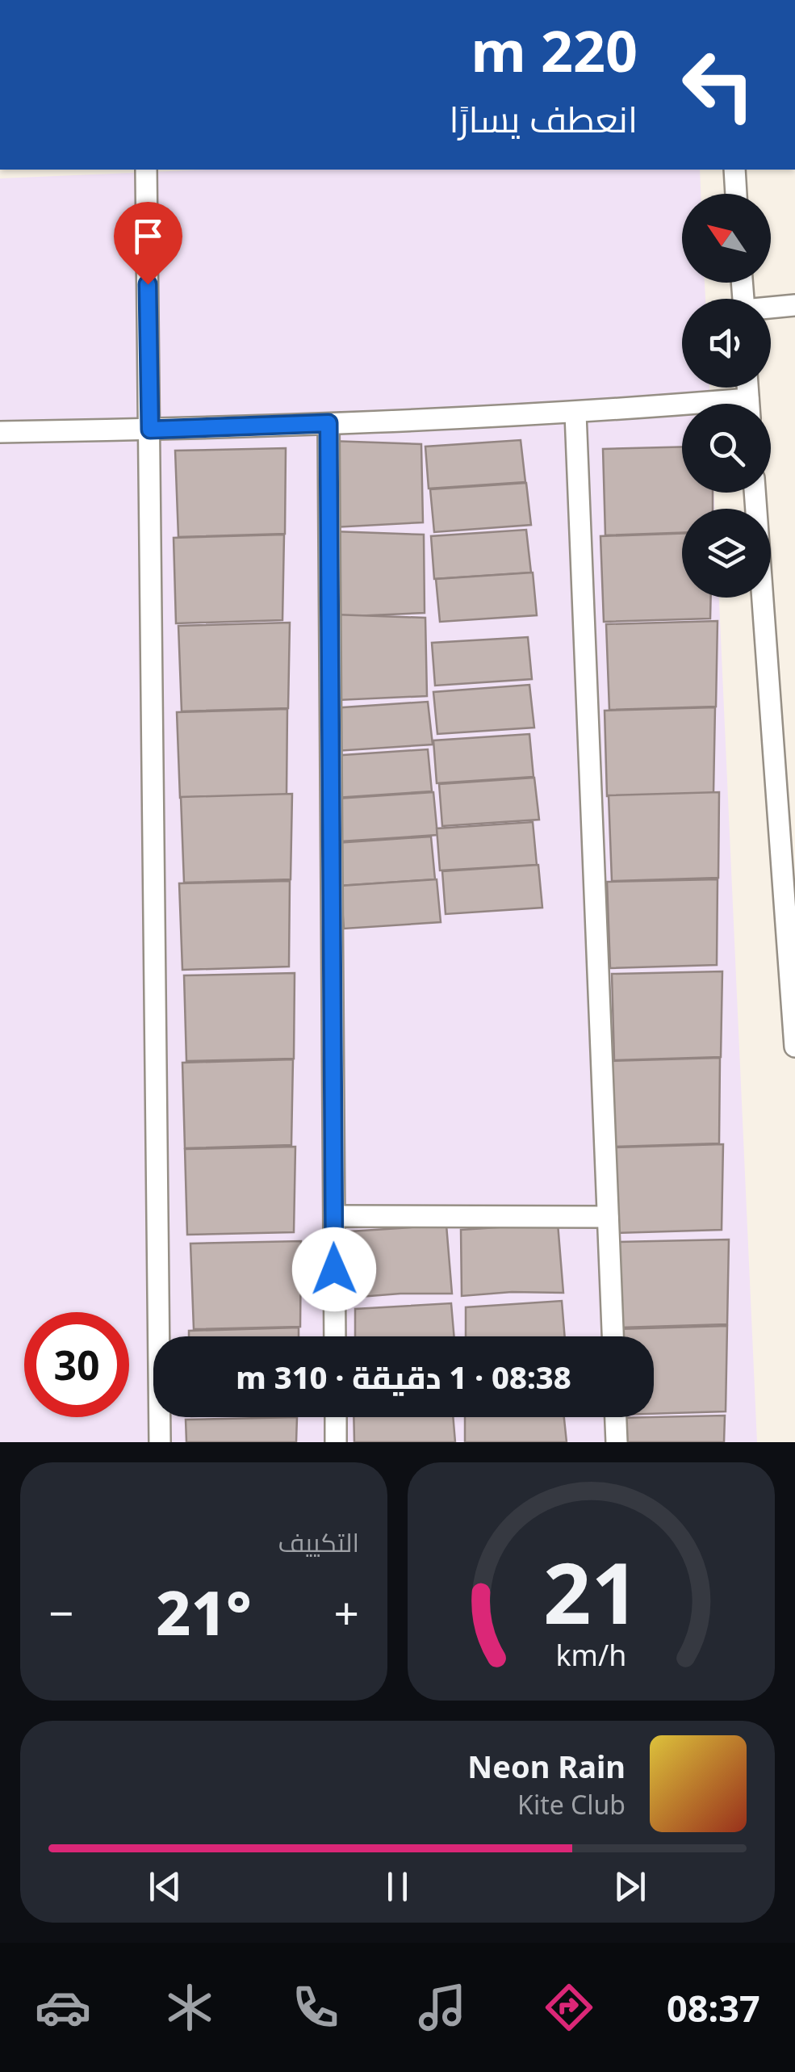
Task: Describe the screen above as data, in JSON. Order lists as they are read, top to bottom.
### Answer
{
  "north": "top left",
  "page": {
    "turn": ["220 m", "انعطف يسارًا"],
    "limit": "30",
    "trip": "08:38 · 1 دقيقة · 310 m",
    "tile": "التكييف",
    "heat": ["−", "21°", "+"],
    "song": ["Neon Rain", "Kite Club"],
    "tabs": "08:37",
    "gauge": ["21", "km/h"]
  }
}
